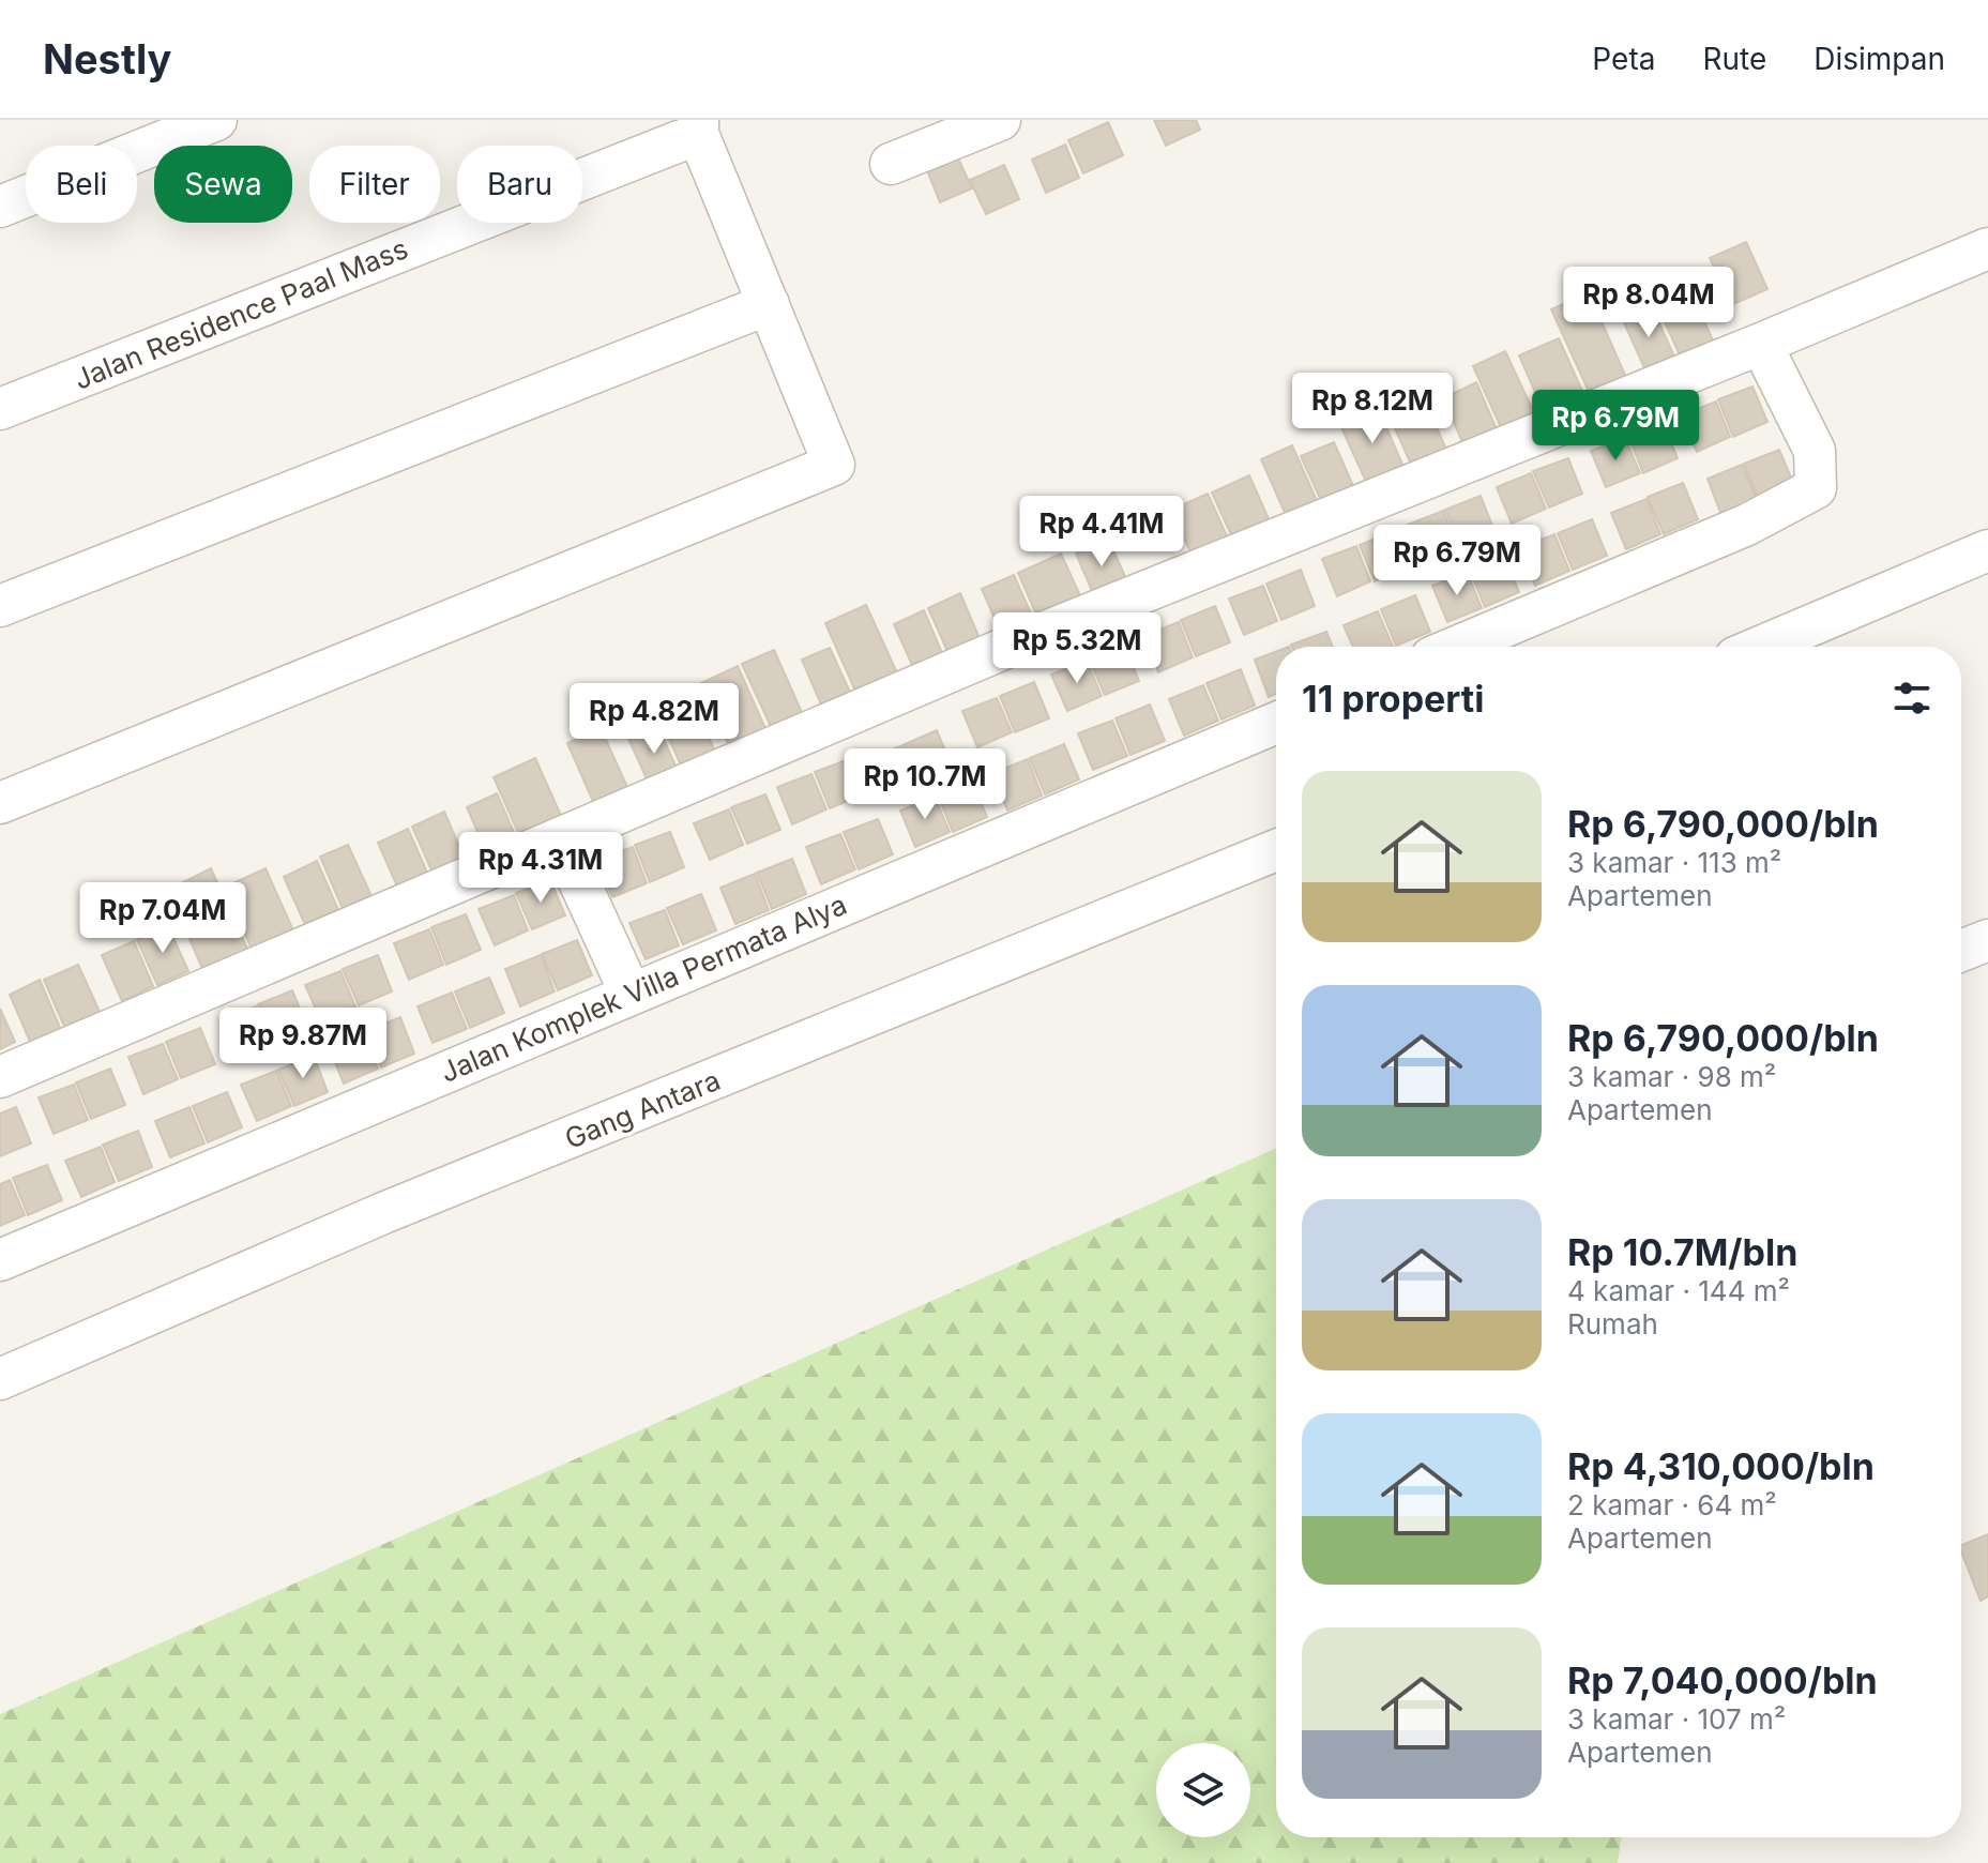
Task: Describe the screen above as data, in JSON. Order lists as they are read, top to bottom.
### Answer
{
  "streets": {
    "street": ["Jalan Residence Paal Mass", "Jalan Komplek Villa Permata Alya", "Gang Antara"]
  },
  "page": {
    "header": "Nestly",
    "nav": ["Peta", "Rute", "Disimpan"],
    "chip": [
      "Beli",
      "Sewa",
      "Filter",
      "Baru"
    ],
    "price": [
      "Rp 8.04M",
      "Rp 8.12M",
      "Rp 6.79M",
      "Rp 4.41M",
      "Rp 6.79M",
      "Rp 5.32M",
      "Rp 4.82M",
      "Rp 10.7M",
      "Rp 4.31M",
      "Rp 7.04M",
      "Rp 9.87M"
    ],
    "heading": "11 properti",
    "list": [
      {
        "name": "Rp 6,790,000/bln",
        "note": "3 kamar · 113 m² · Apartemen"
      },
      {
        "name": "Rp 6,790,000/bln",
        "note": "3 kamar · 98 m² · Apartemen"
      },
      {
        "name": "Rp 10.7M/bln",
        "note": "4 kamar · 144 m² · Rumah"
      },
      {
        "name": "Rp 4,310,000/bln",
        "note": "2 kamar · 64 m² · Apartemen"
      },
      {
        "name": "Rp 7,040,000/bln",
        "note": "3 kamar · 107 m² · Apartemen"
      }
    ]
  }
}
